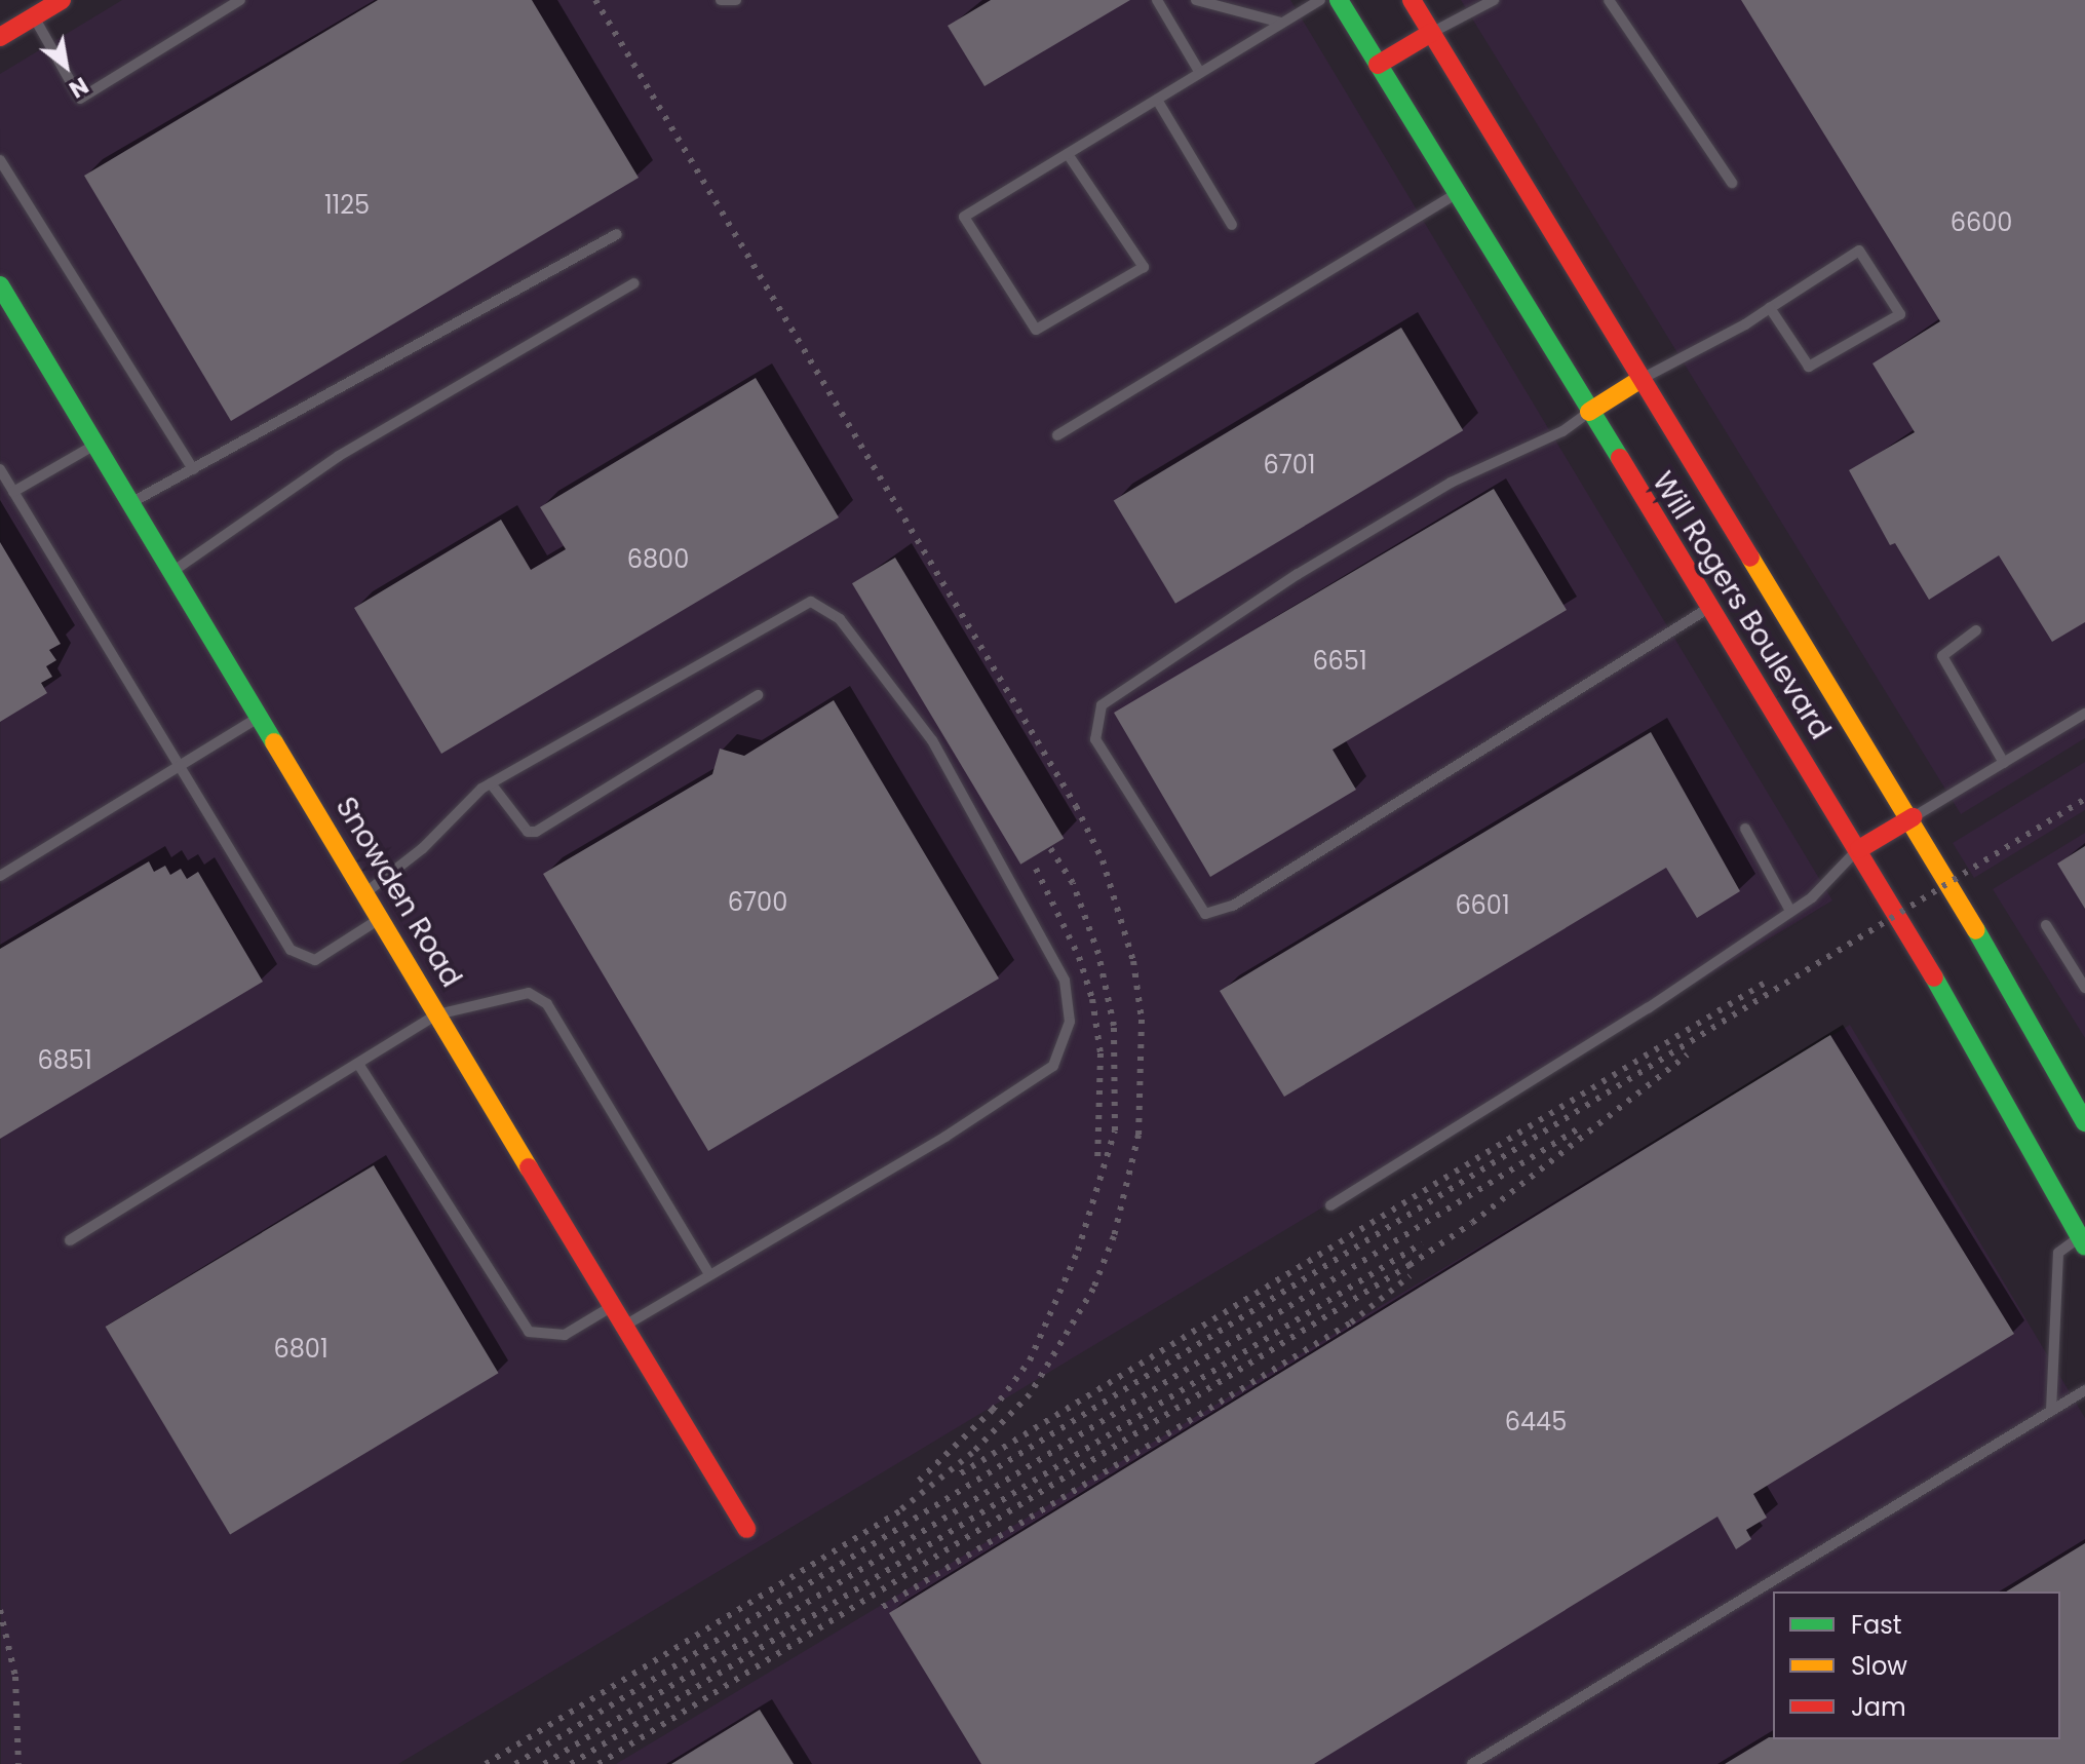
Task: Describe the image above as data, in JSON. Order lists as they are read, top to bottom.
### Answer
{
  "streets": {
    "main road": ["Will Rogers Boulevard", "Snowden Road"]
  },
  "house_numbers": [
    "1125",
    "6600",
    "6701",
    "6800",
    "6651",
    "6700",
    "6601",
    "6851",
    "6801",
    "6445"
  ],
  "legend": ["Fast", "Slow", "Jam"],
  "north": "bottom right"
}
